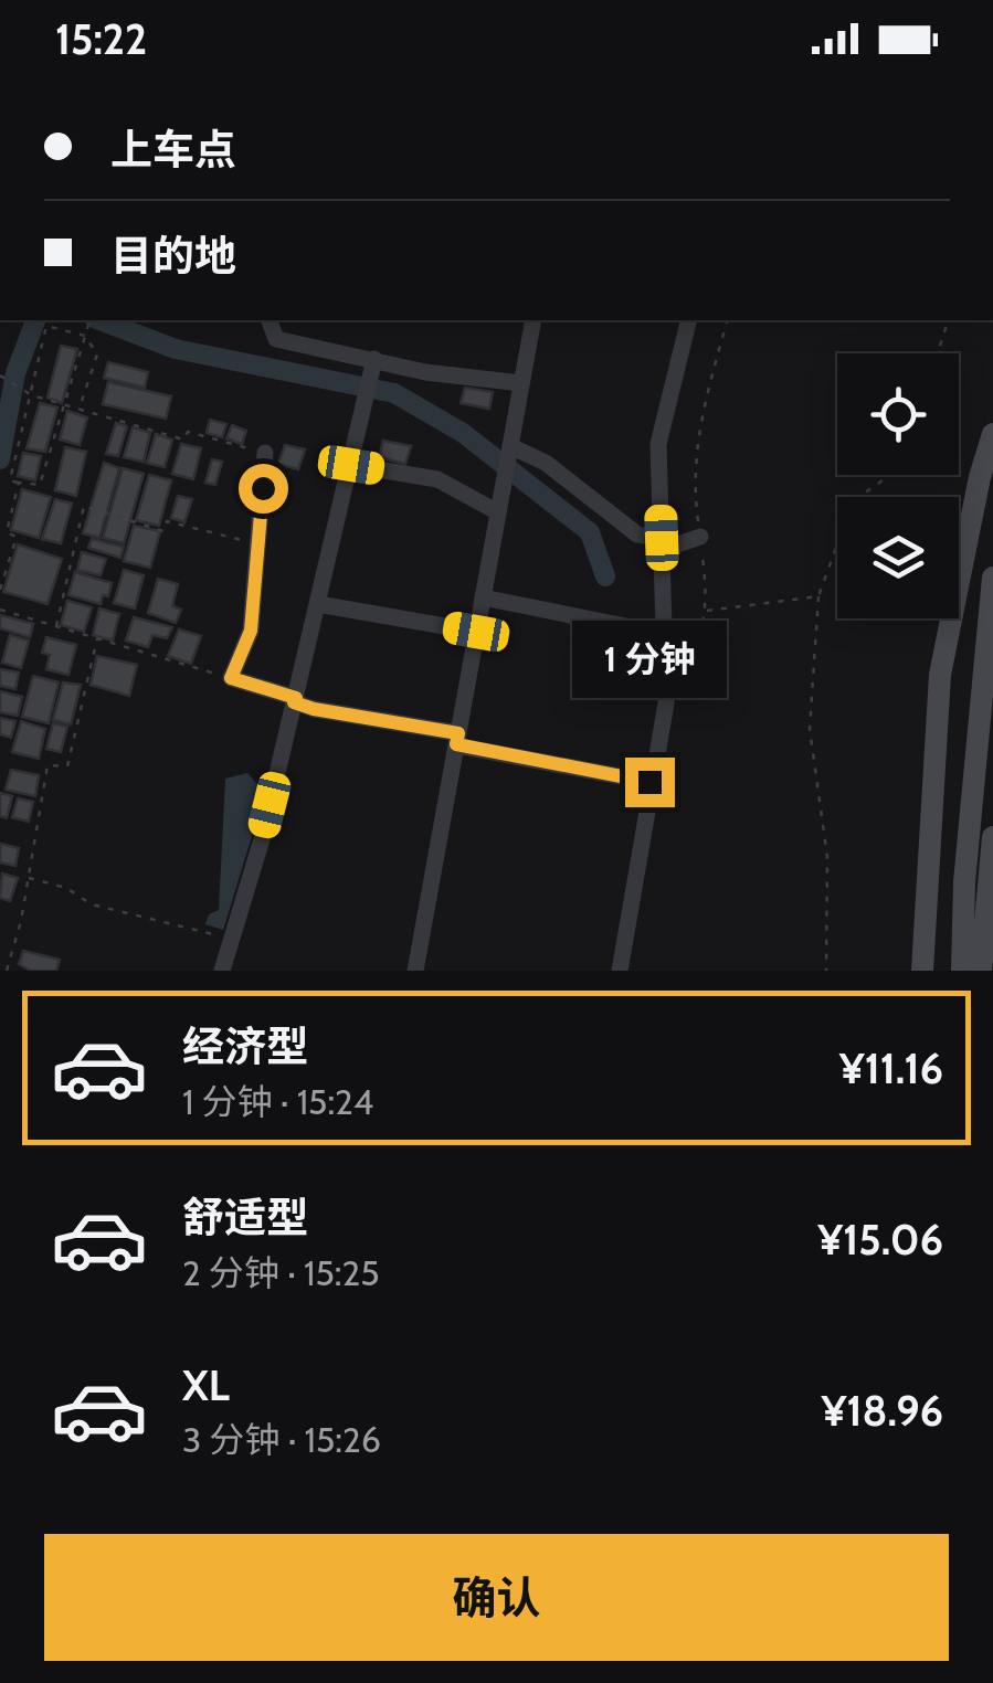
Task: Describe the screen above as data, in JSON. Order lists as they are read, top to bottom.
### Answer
{
  "page": {
    "status": "15:22",
    "banner": ["上车点", "目的地"],
    "bubble": "1 分钟",
    "list": [
      {
        "name": "经济型",
        "note": "1 分钟 · 15:24",
        "value": "¥11.16"
      },
      {
        "name": "舒适型",
        "note": "2 分钟 · 15:25",
        "value": "¥15.06"
      },
      {
        "name": "XL",
        "note": "3 分钟 · 15:26",
        "value": "¥18.96"
      }
    ],
    "buttons": "确认"
  }
}
